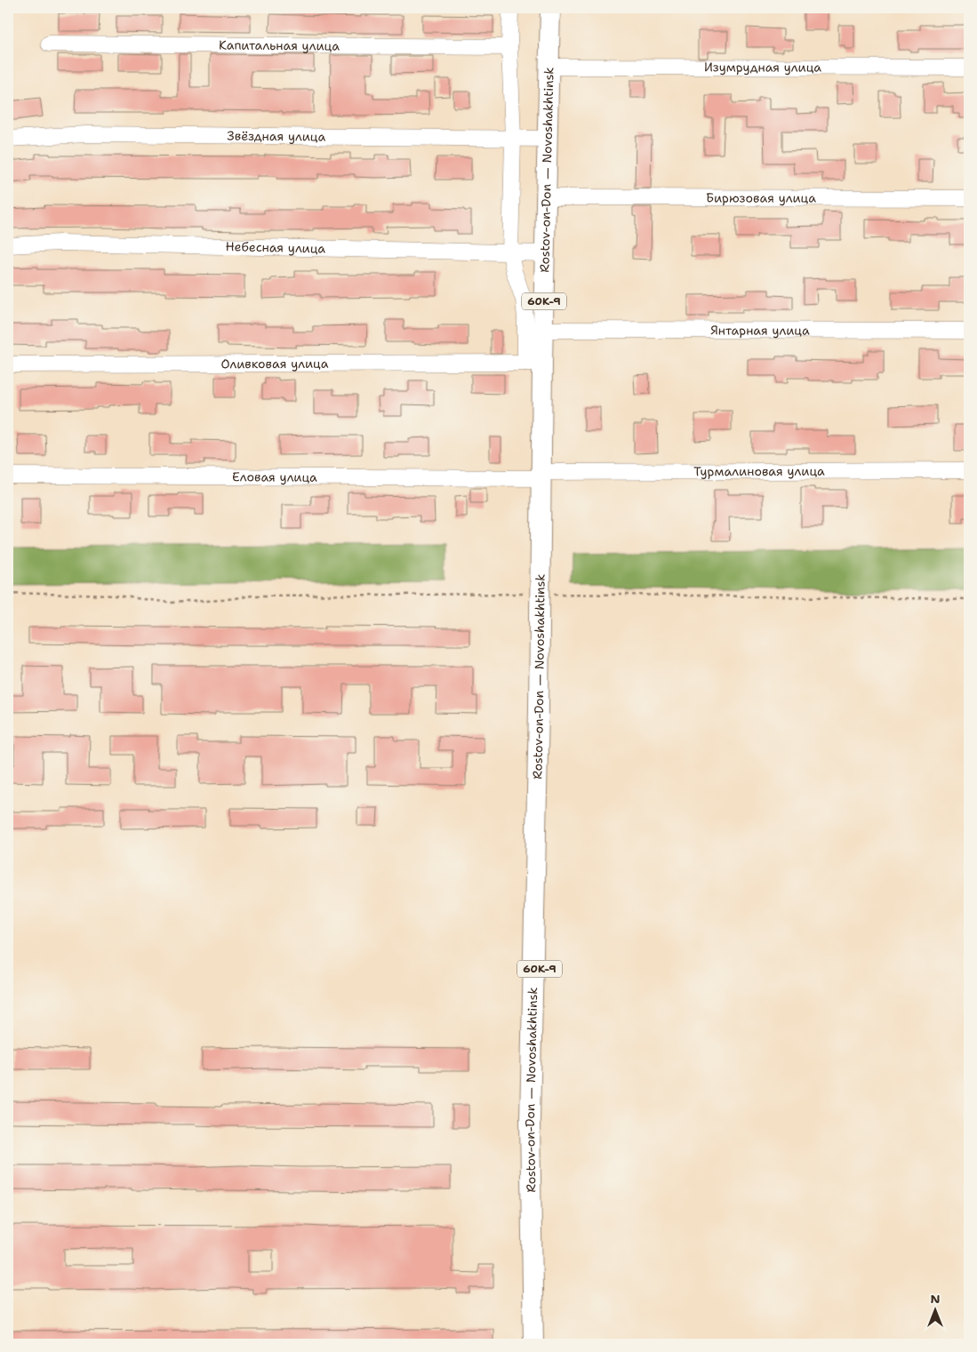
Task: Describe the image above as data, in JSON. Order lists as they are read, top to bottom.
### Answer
{
  "streets": {
    "main road": ["Rostov-on-Don — Novoshakhtinsk", "60К-9"],
    "street": [
      "Капитальная улица",
      "Изумрудная улица",
      "Звёздная улица",
      "Бирюзовая улица",
      "Небесная улица",
      "Янтарная улица",
      "Оливковая улица",
      "Турмалиновая улица",
      "Еловая улица"
    ]
  },
  "crossings": [
    ["Изумрудная улица", "Rostov-on-Don — Novoshakhtinsk"],
    ["Звёздная улица", "Rostov-on-Don — Novoshakhtinsk"],
    ["Rostov-on-Don — Novoshakhtinsk", "Бирюзовая улица"],
    ["Rostov-on-Don — Novoshakhtinsk", "Небесная улица"],
    ["Rostov-on-Don — Novoshakhtinsk", "Янтарная улица"],
    ["Rostov-on-Don — Novoshakhtinsk", "Оливковая улица"],
    ["Rostov-on-Don — Novoshakhtinsk", "Турмалиновая улица"],
    ["Rostov-on-Don — Novoshakhtinsk", "Еловая улица"],
    ["Турмалиновая улица", "Еловая улица"]
  ],
  "north": "top"
}
